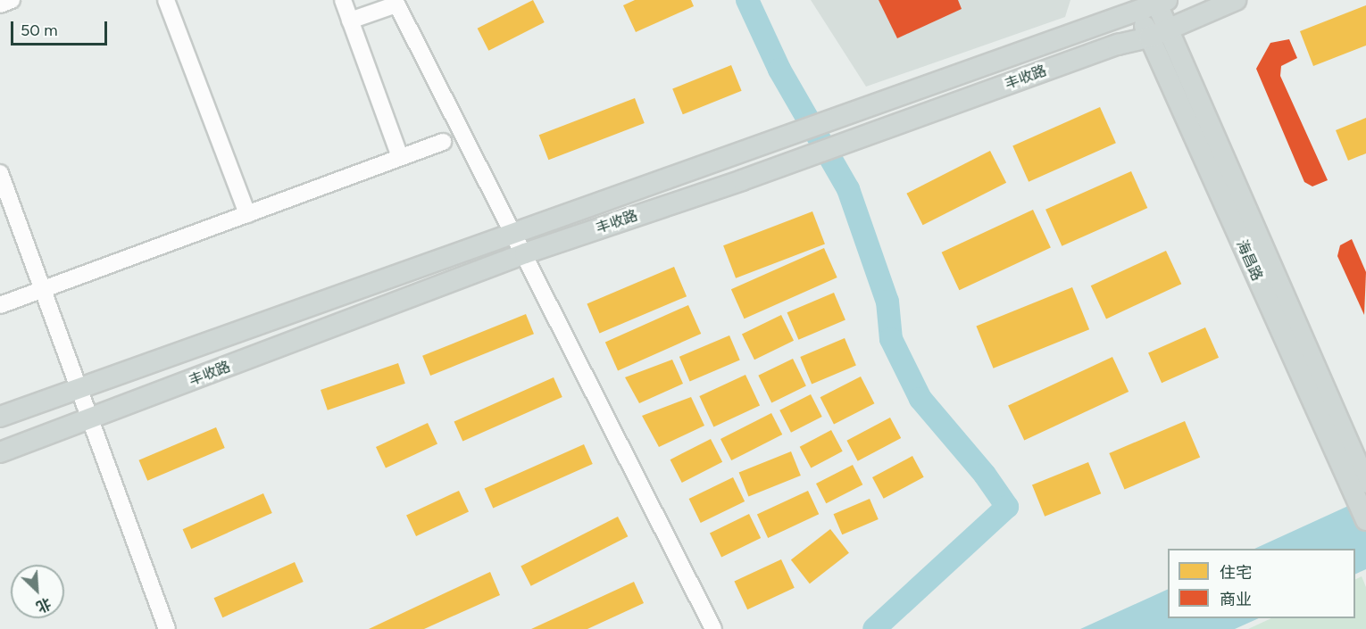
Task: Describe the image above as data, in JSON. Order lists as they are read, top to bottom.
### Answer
{
  "streets": {
    "main road": ["丰收路", "海昌路"]
  },
  "crossings": [
    ["丰收路", "海昌路"]
  ],
  "legend": ["住宅", "商业"],
  "scale_bar": "50 m",
  "north": "bottom right"
}
